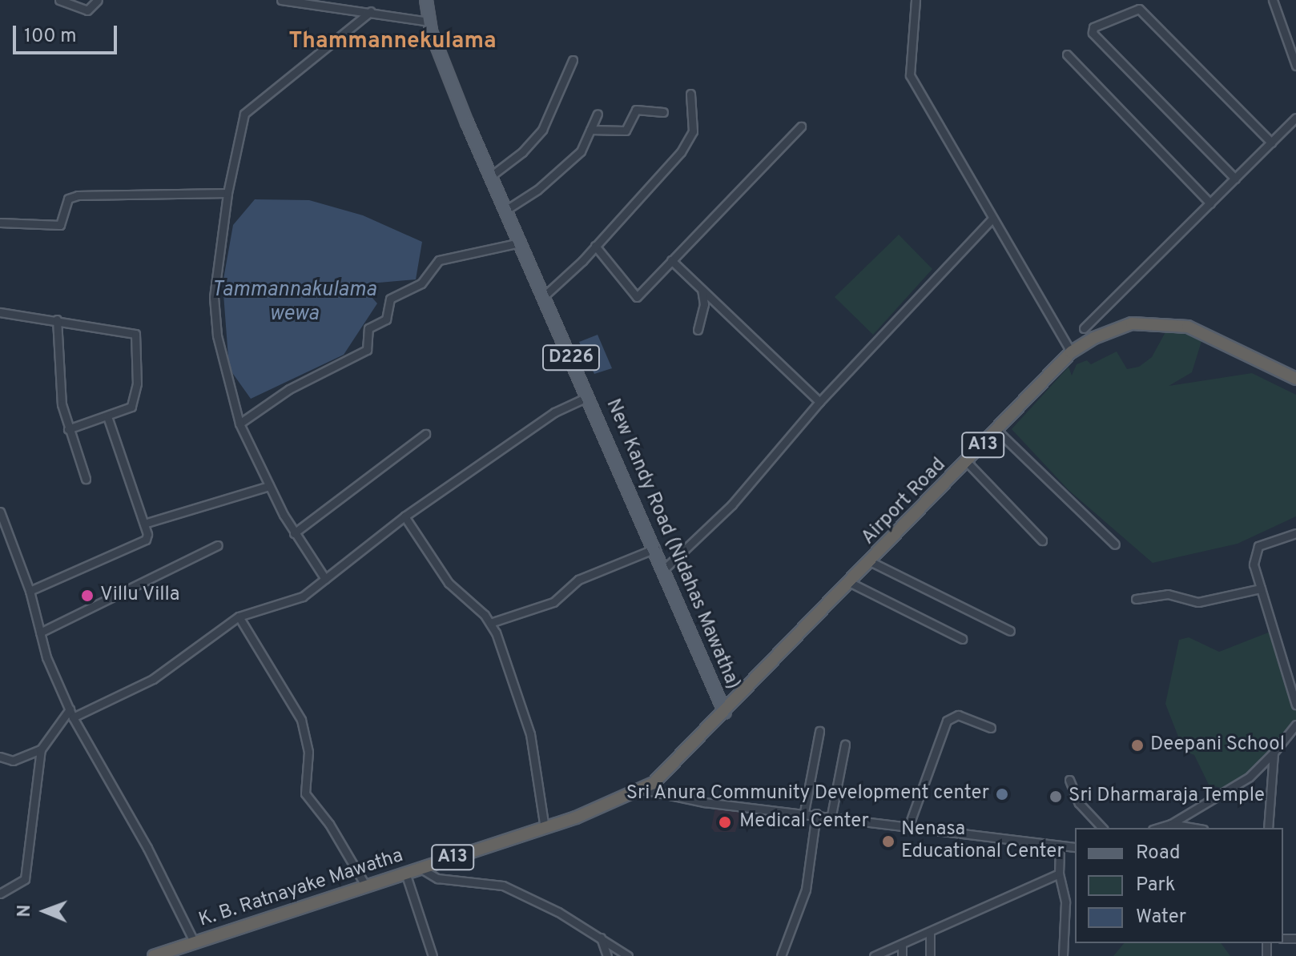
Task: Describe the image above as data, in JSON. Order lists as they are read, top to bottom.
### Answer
{
  "streets": {
    "highway": ["A13", "Airport Road", "K. B. Ratnayake Mawatha"],
    "main road": ["D226", "New Kandy Road (Nidahas Mawatha)"]
  },
  "crossings": [
    ["Airport Road", "New Kandy Road (Nidahas Mawatha)"],
    ["Airport Road", "K. B. Ratnayake Mawatha"],
    ["New Kandy Road (Nidahas Mawatha)", "K. B. Ratnayake Mawatha"]
  ],
  "districts": ["Thammannekulama"],
  "water": ["Tammannakulama wewa"],
  "places": [
    "Villu Villa",
    "Deepani School",
    "Sri Anura Community Development center",
    "Sri Dharmaraja Temple",
    "Medical Center",
    "Nenasa Educational Center"
  ],
  "legend": ["Road", "Park", "Water"],
  "scale_bar": "100 m",
  "north": "left"
}
